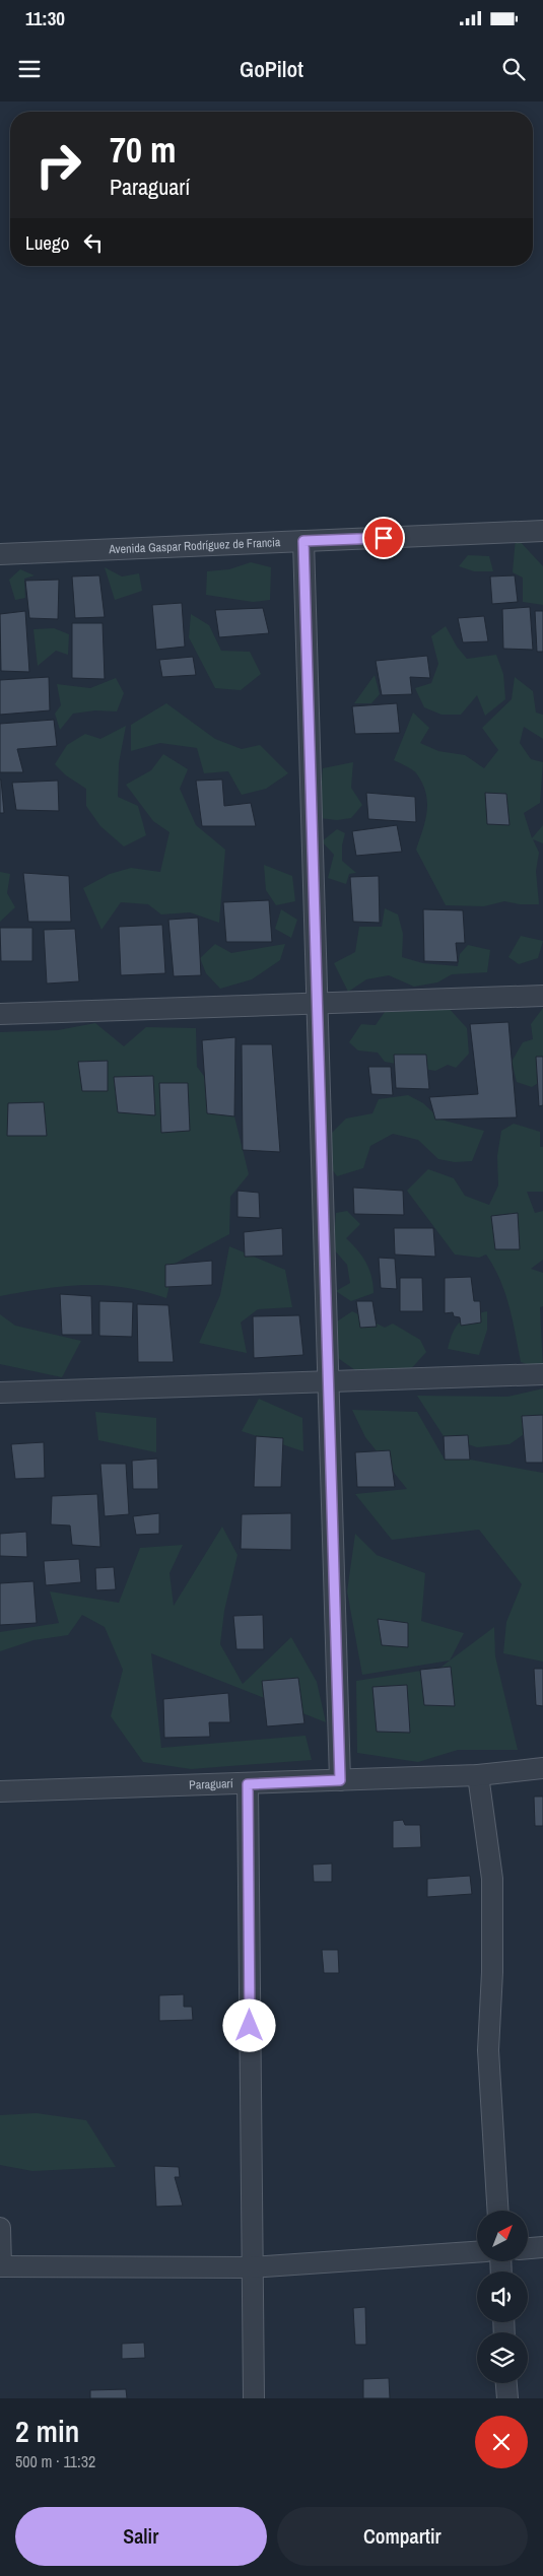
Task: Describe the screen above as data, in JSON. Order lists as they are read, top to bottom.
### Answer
{
  "streets": {
    "street": ["Avenida Gaspar Rodríguez de Francia", "Paraguarí"]
  },
  "north": "top right",
  "page": {
    "status": "11:30",
    "header": "GoPilot",
    "turn": ["70 m", "Paraguarí"],
    "then": "Luego",
    "heading": ["2 min", "500 m · 11:32"],
    "buttons": ["Salir", "Compartir"]
  }
}
